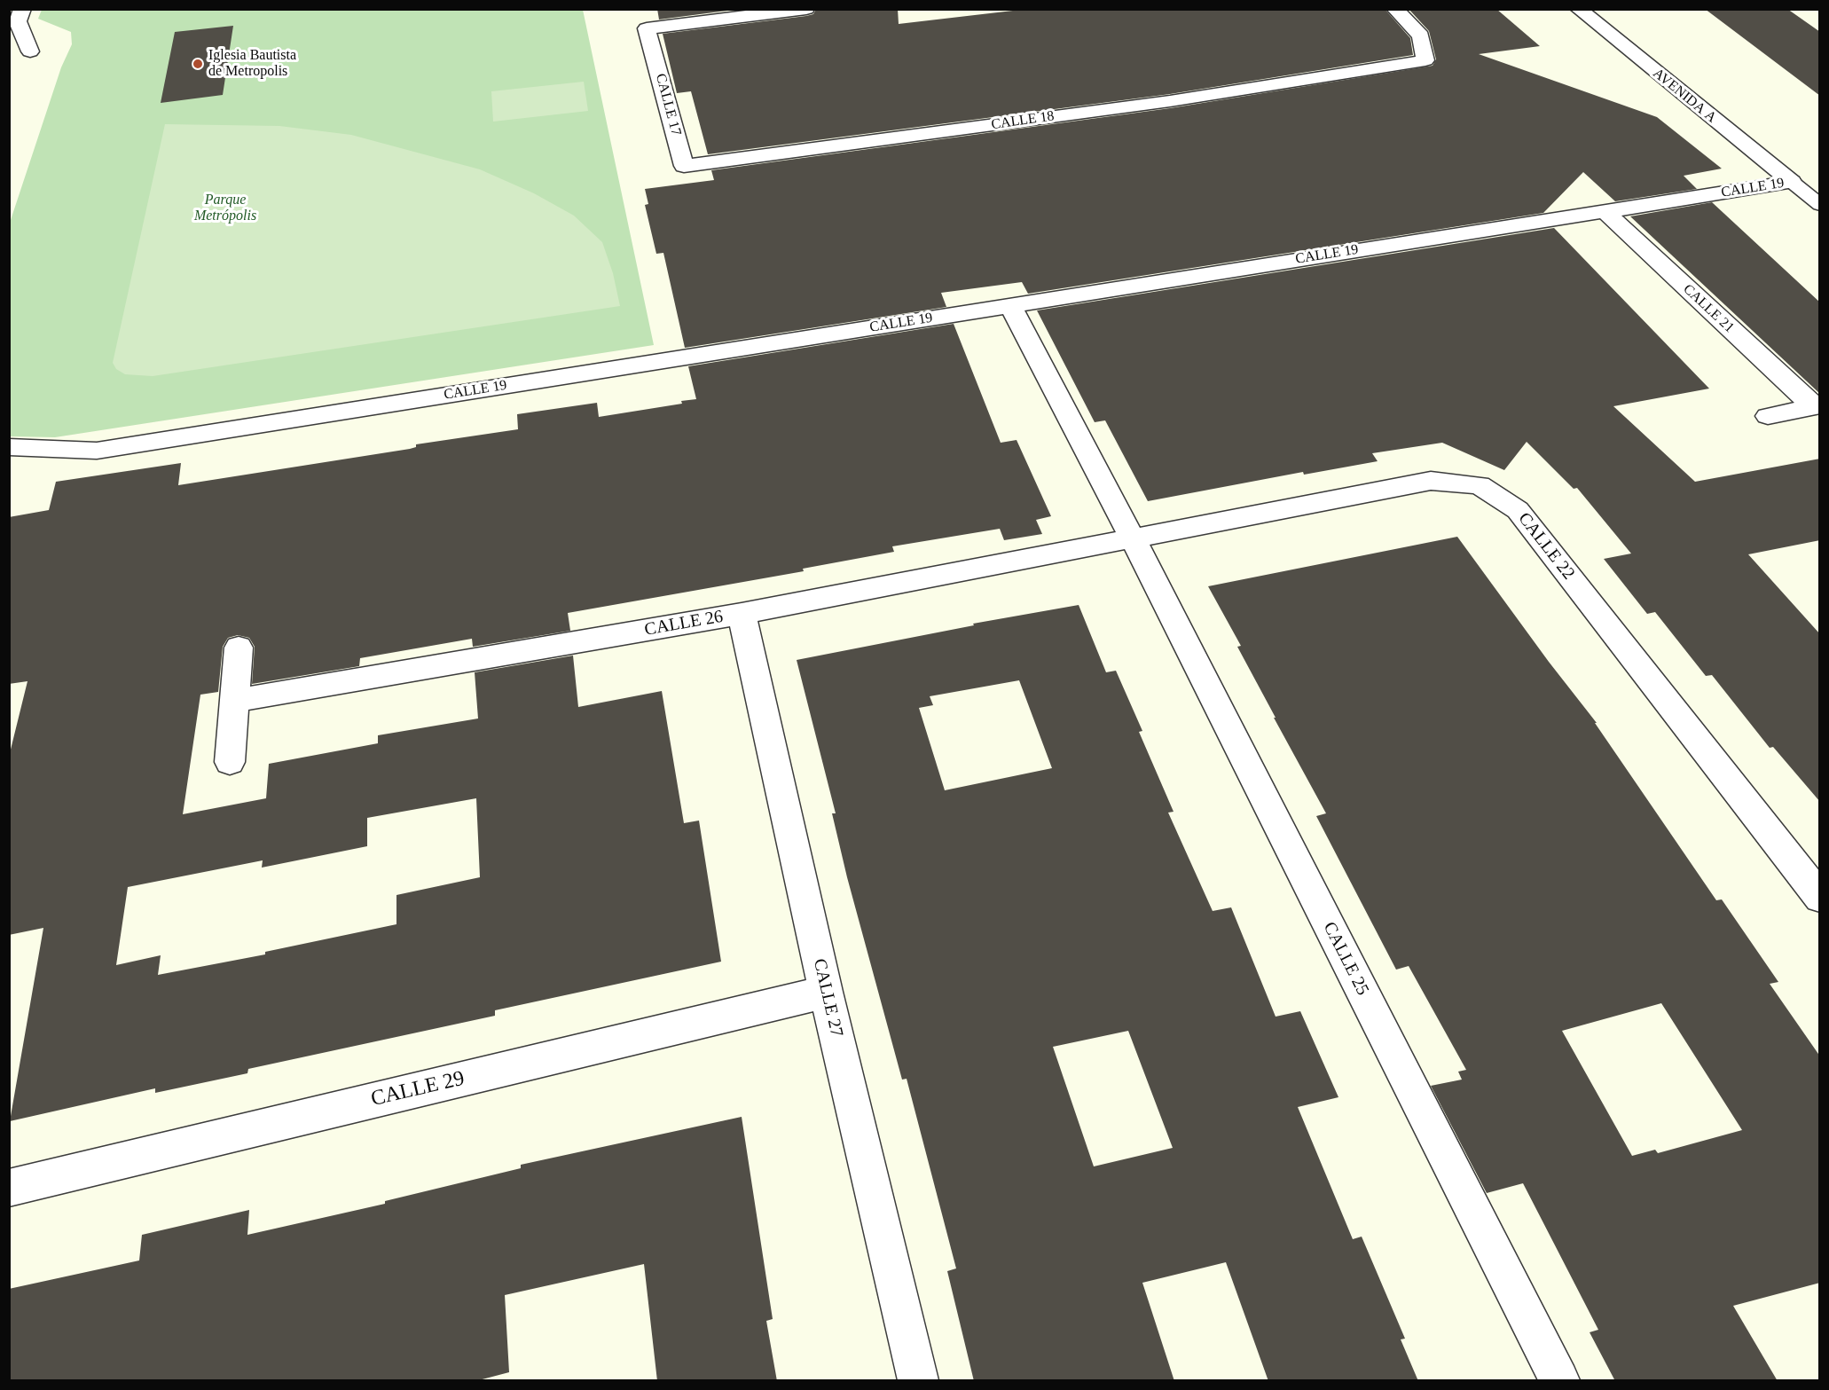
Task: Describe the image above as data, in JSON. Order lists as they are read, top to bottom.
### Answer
{
  "streets": {
    "street": [
      "AVENIDA A",
      "CALLE 17",
      "CALLE 18",
      "CALLE 19",
      "CALLE 21",
      "CALLE 22",
      "CALLE 26",
      "CALLE 25",
      "CALLE 27",
      "CALLE 29"
    ]
  },
  "crossings": [
    ["AVENIDA A", "CALLE 19"],
    ["CALLE 17", "CALLE 18"],
    ["CALLE 19", "CALLE 21"],
    ["CALLE 19", "CALLE 25"],
    ["CALLE 22", "CALLE 26"],
    ["CALLE 22", "CALLE 25"],
    ["CALLE 26", "CALLE 25"],
    ["CALLE 26", "CALLE 27"],
    ["CALLE 27", "CALLE 29"]
  ],
  "parks": ["Parque Metrópolis"],
  "places": ["Iglesia Bautista de Metropolis"]
}
